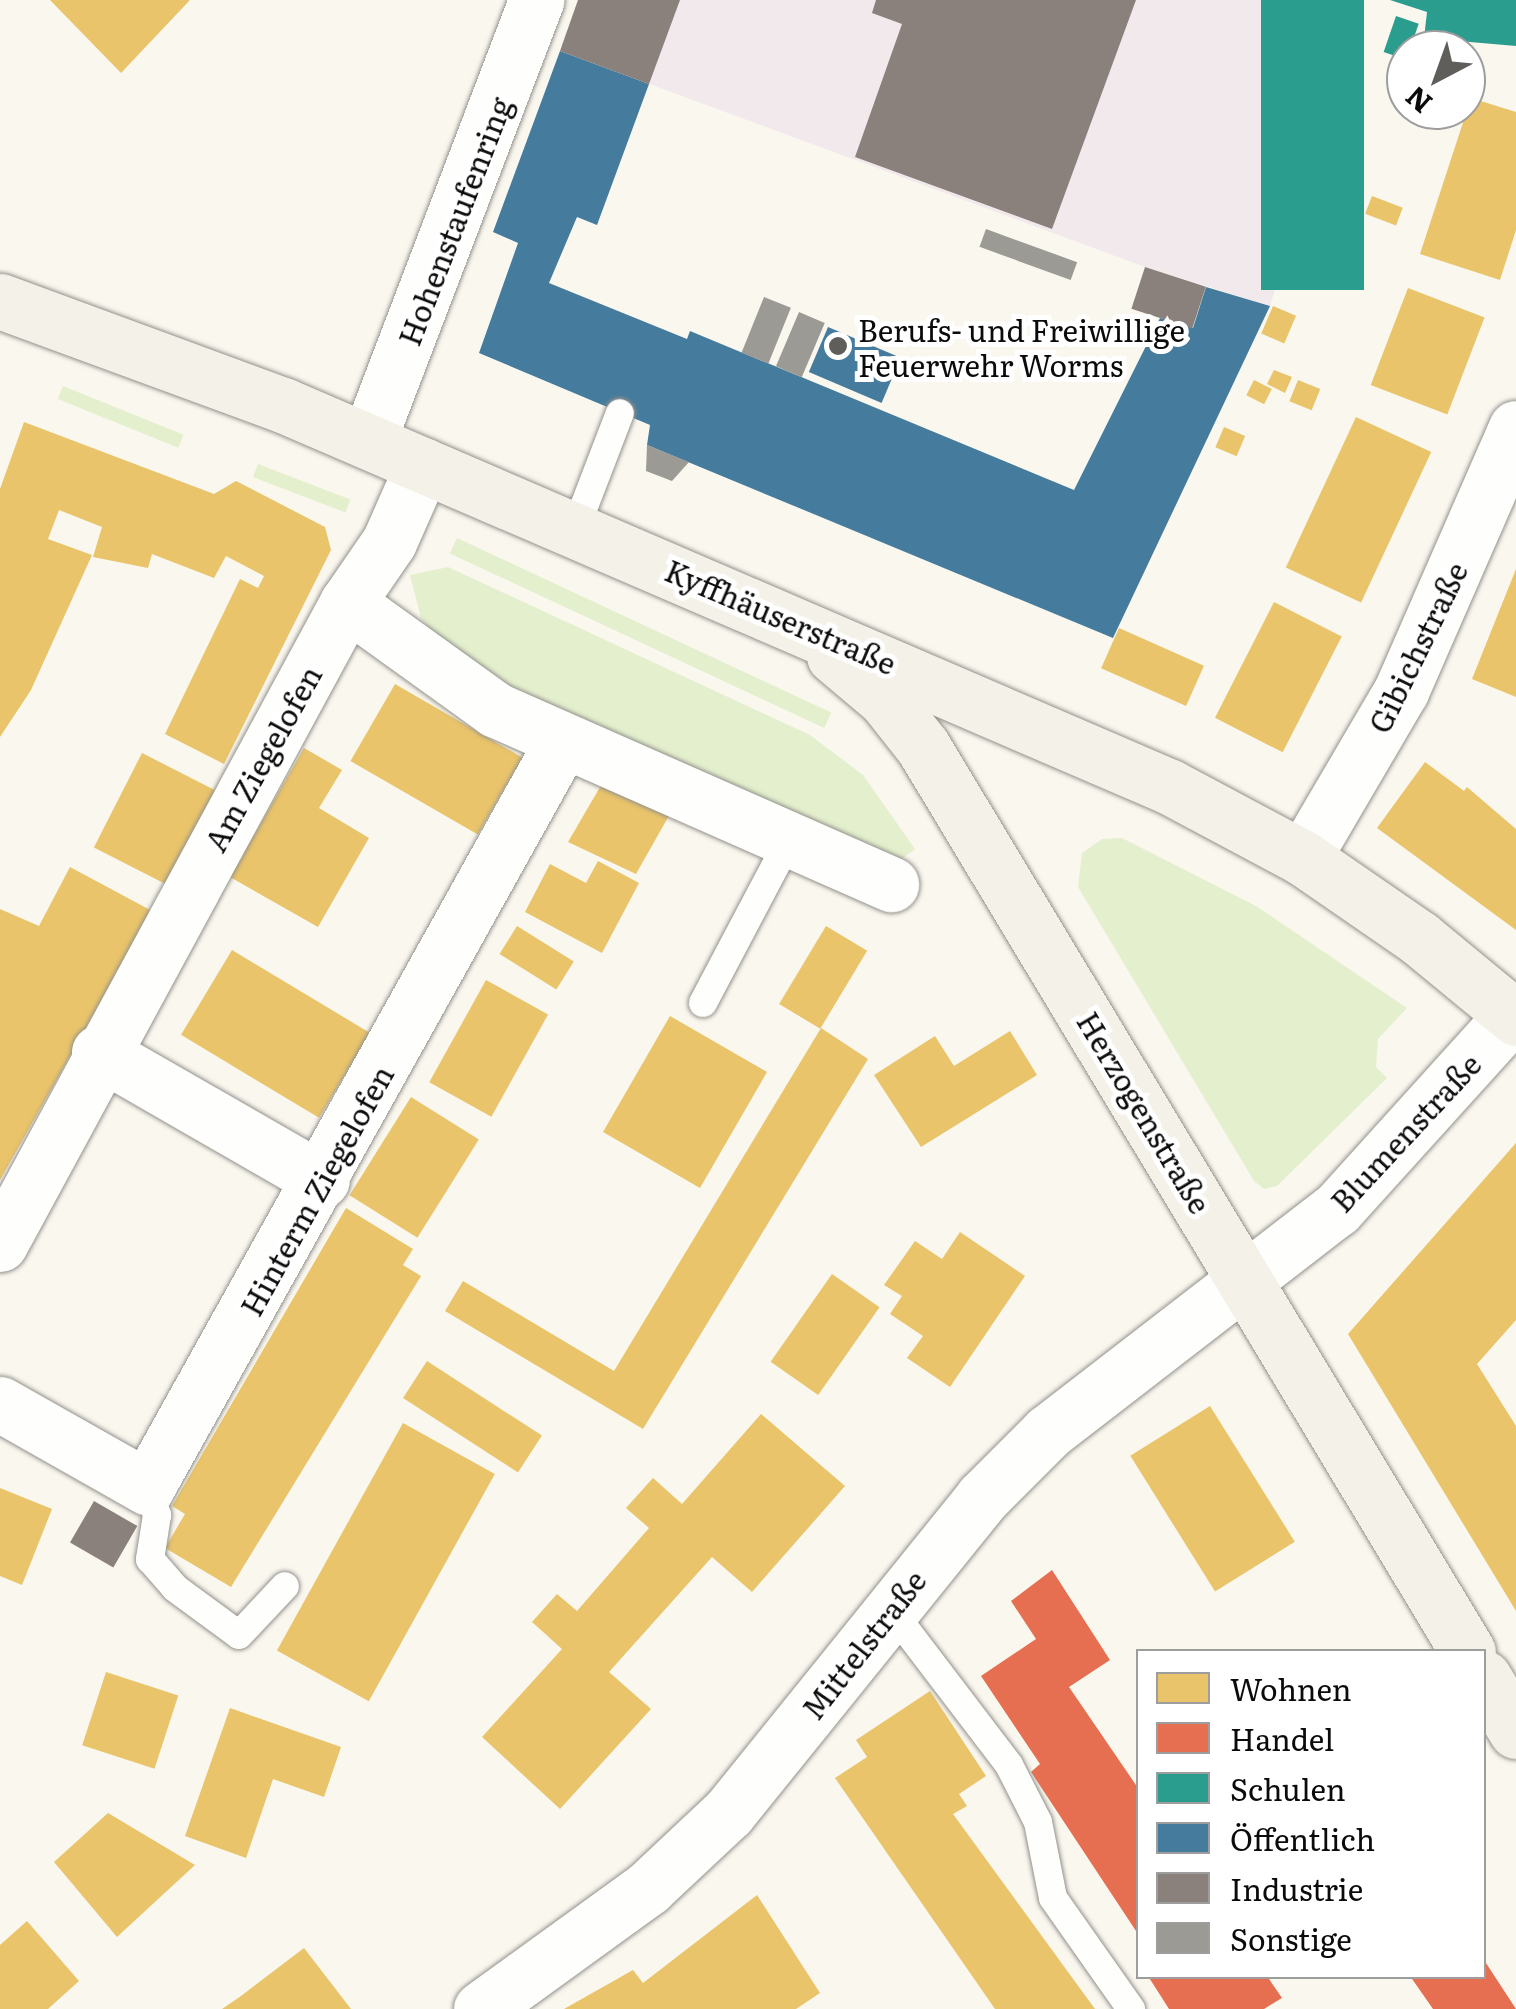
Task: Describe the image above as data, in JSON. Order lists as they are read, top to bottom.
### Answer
{
  "streets": {
    "main road": ["Kyffhäuserstraße", "Herzogenstraße"],
    "street": [
      "Hohenstaufenring",
      "Gibichstraße",
      "Am Ziegelofen",
      "Blumenstraße",
      "Hinterm Ziegelofen",
      "Mittelstraße"
    ]
  },
  "crossings": [
    ["Hohenstaufenring", "Kyffhäuserstraße"],
    ["Kyffhäuserstraße", "Gibichstraße"],
    ["Kyffhäuserstraße", "Am Ziegelofen"],
    ["Kyffhäuserstraße", "Herzogenstraße"],
    ["Kyffhäuserstraße", "Blumenstraße"],
    ["Herzogenstraße", "Blumenstraße"],
    ["Herzogenstraße", "Mittelstraße"],
    ["Blumenstraße", "Mittelstraße"]
  ],
  "places": ["Berufs- und Freiwillige Feuerwehr Worms"],
  "legend": [
    "Wohnen",
    "Handel",
    "Schulen",
    "Öffentlich",
    "Industrie",
    "Sonstige"
  ],
  "north": "bottom left"
}
